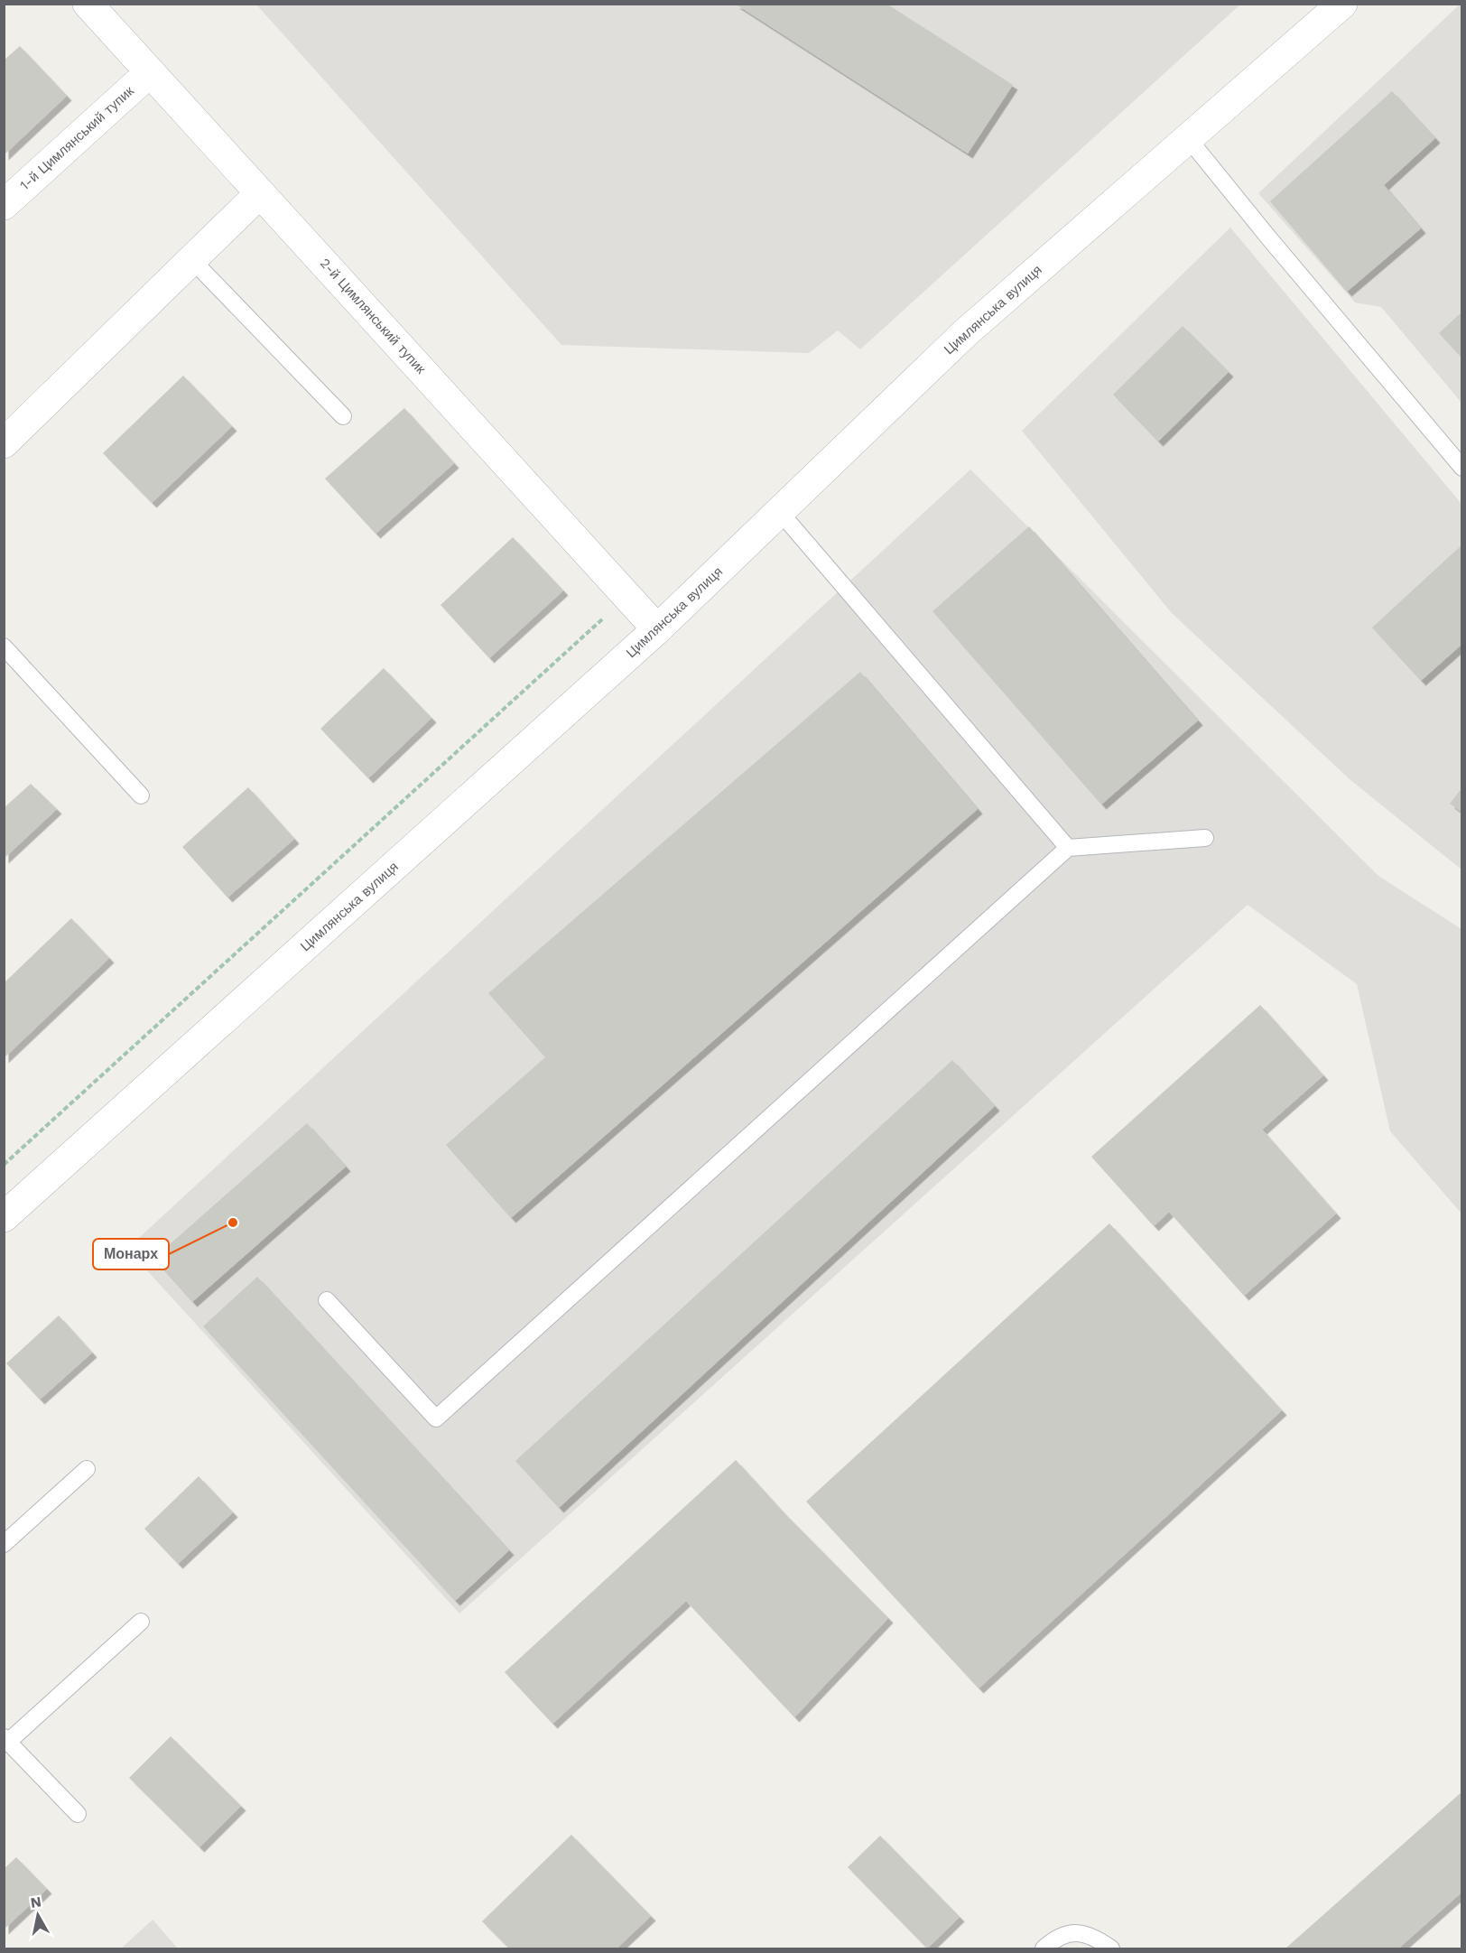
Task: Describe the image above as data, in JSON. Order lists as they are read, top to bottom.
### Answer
{
  "streets": {
    "street": ["1-й Цимлянський тупик", "Цимлянська вулиця", "2-й Цимлянський тупик"]
  },
  "crossings": [
    ["1-й Цимлянський тупик", "2-й Цимлянський тупик"],
    ["Цимлянська вулиця", "2-й Цимлянський тупик"]
  ],
  "places": ["Монарх"],
  "north": "top"
}
